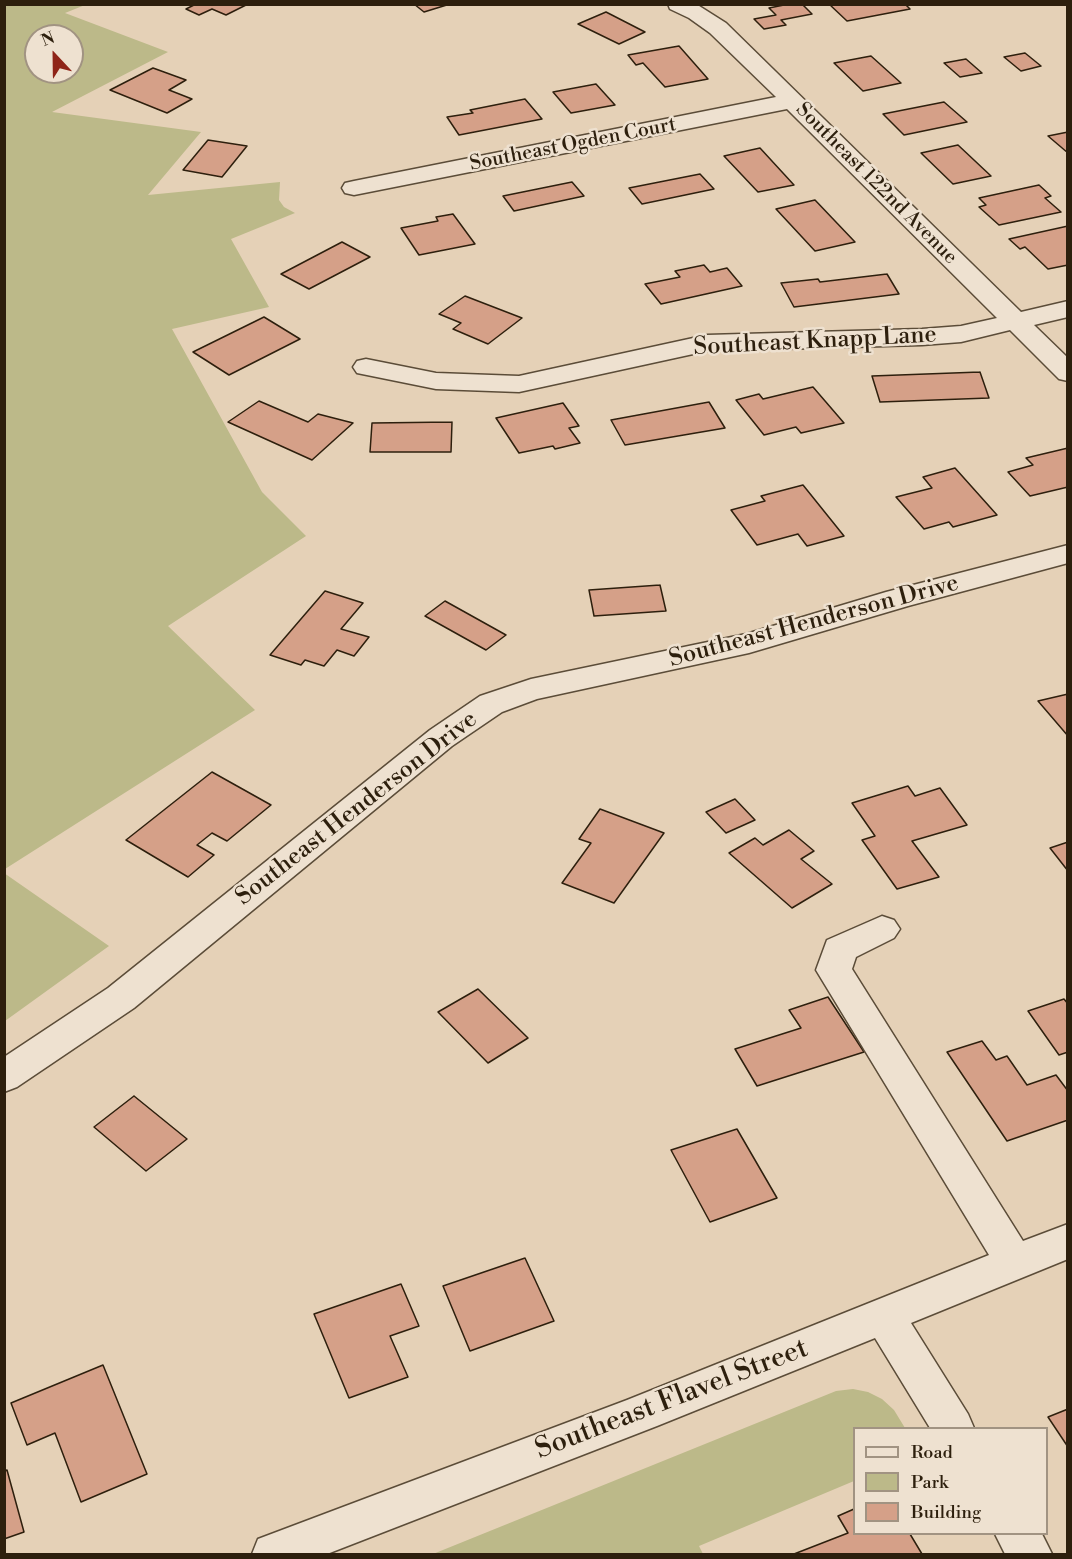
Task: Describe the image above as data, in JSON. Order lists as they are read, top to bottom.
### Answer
{
  "streets": {
    "street": [
      "Southeast Ogden Court",
      "Southeast 122nd Avenue",
      "Southeast Knapp Lane",
      "Southeast Henderson Drive",
      "Southeast Flavel Street"
    ]
  },
  "crossings": [
    ["Southeast Ogden Court", "Southeast 122nd Avenue"],
    ["Southeast 122nd Avenue", "Southeast Knapp Lane"]
  ],
  "legend": ["Road", "Park", "Building"],
  "north": "top"
}
